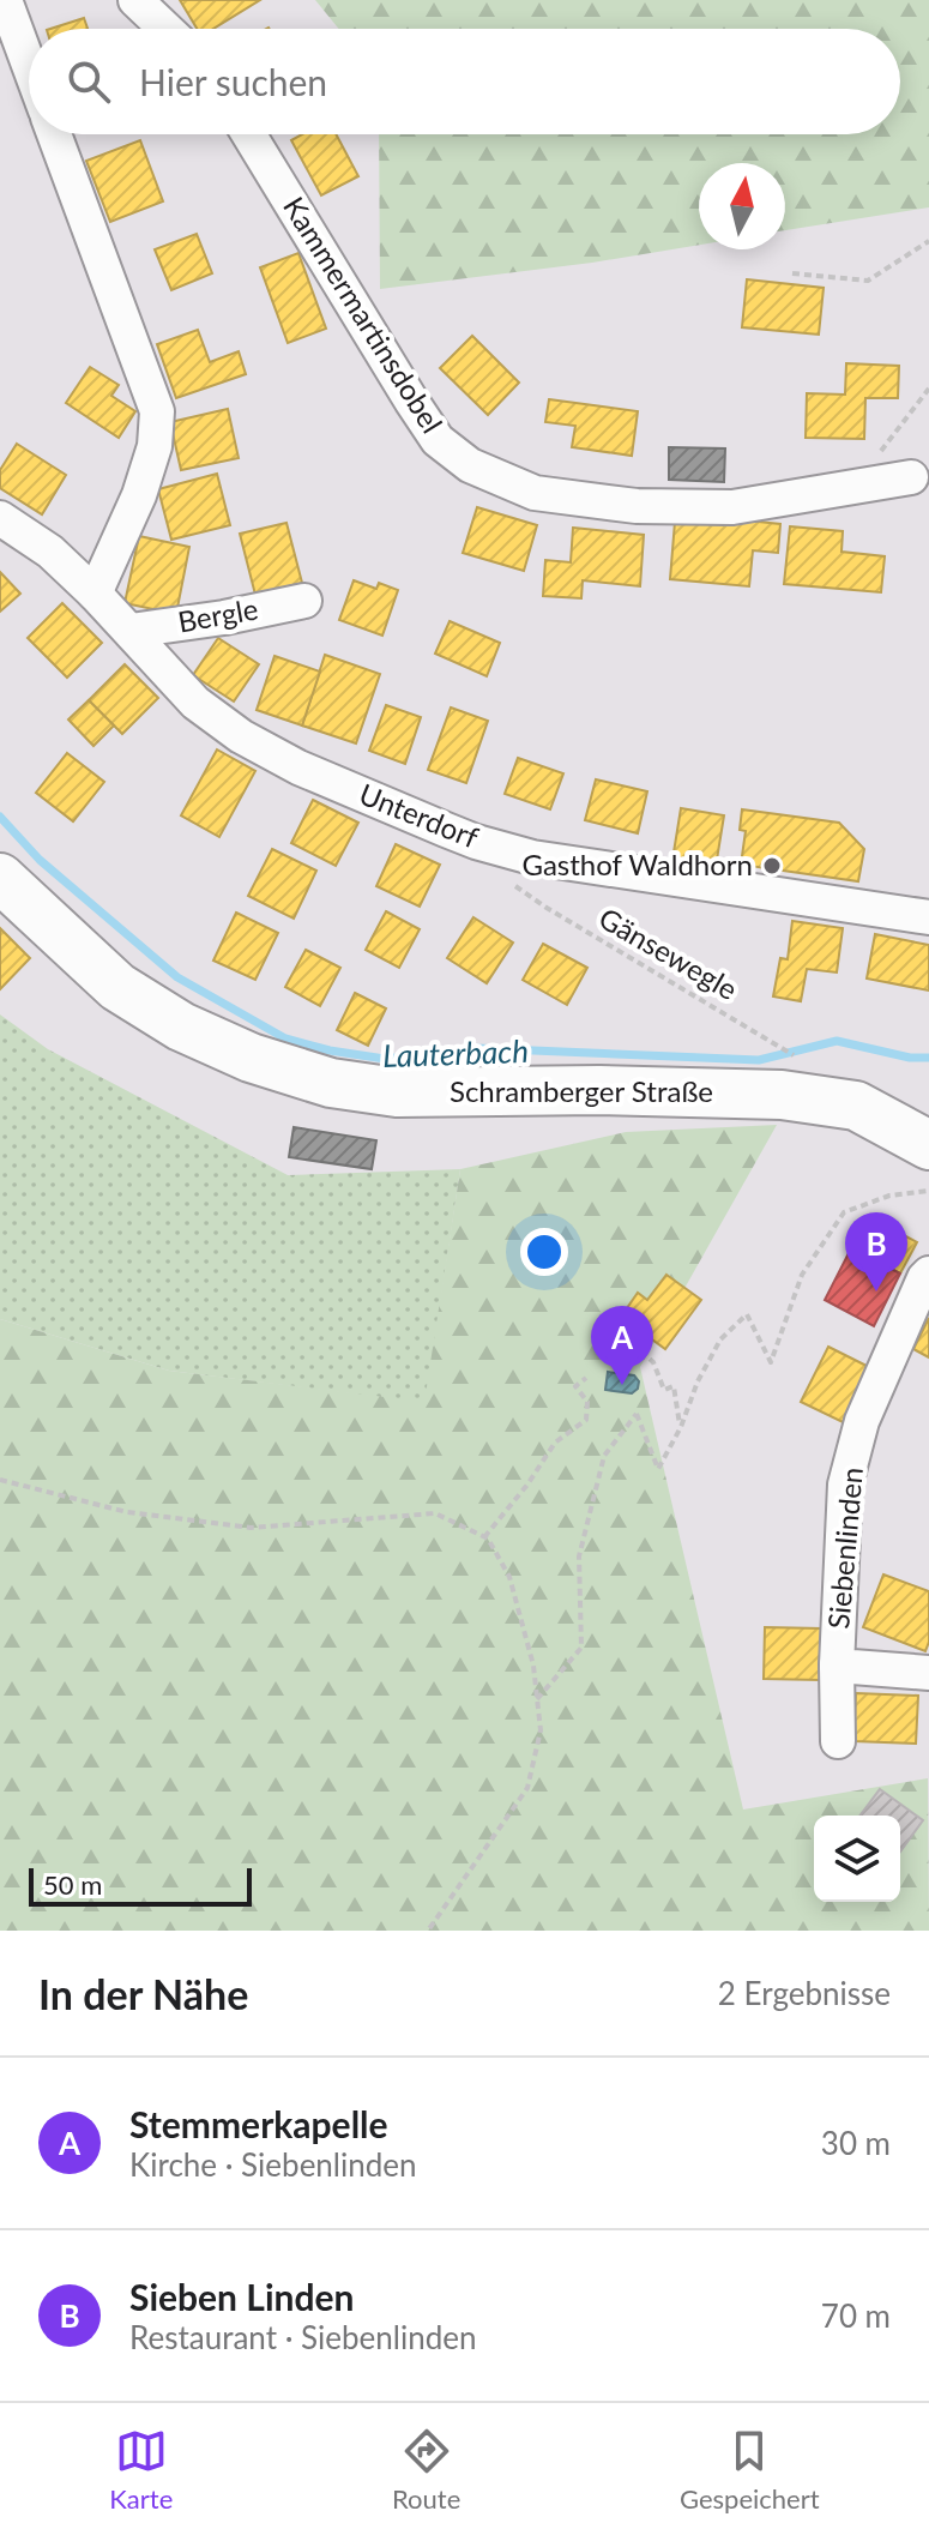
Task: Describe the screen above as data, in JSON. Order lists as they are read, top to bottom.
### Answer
{
  "streets": {
    "main road": ["Schramberger Straße"],
    "street": [
      "Kammermartinsdobel",
      "Bergle",
      "Unterdorf",
      "Siebenlinden"
    ],
    "path": ["Gänsewegle"]
  },
  "crossings": [
    ["Bergle", "Unterdorf"]
  ],
  "water": ["Lauterbach"],
  "places": ["Gasthof Waldhorn"],
  "scale_bar": "50 m",
  "north": "top",
  "page": {
    "search": "Hier suchen",
    "pins": ["B", "A"],
    "scale": "50 m",
    "heading": ["In der Nähe", "2 Ergebnisse"],
    "list": [
      {
        "mark": "A",
        "name": "Stemmerkapelle",
        "note": "Kirche · Siebenlinden",
        "value": "30 m"
      },
      {
        "mark": "B",
        "name": "Sieben Linden",
        "note": "Restaurant · Siebenlinden",
        "value": "70 m"
      }
    ],
    "nav": ["Karte", "Route", "Gespeichert"]
  }
}
